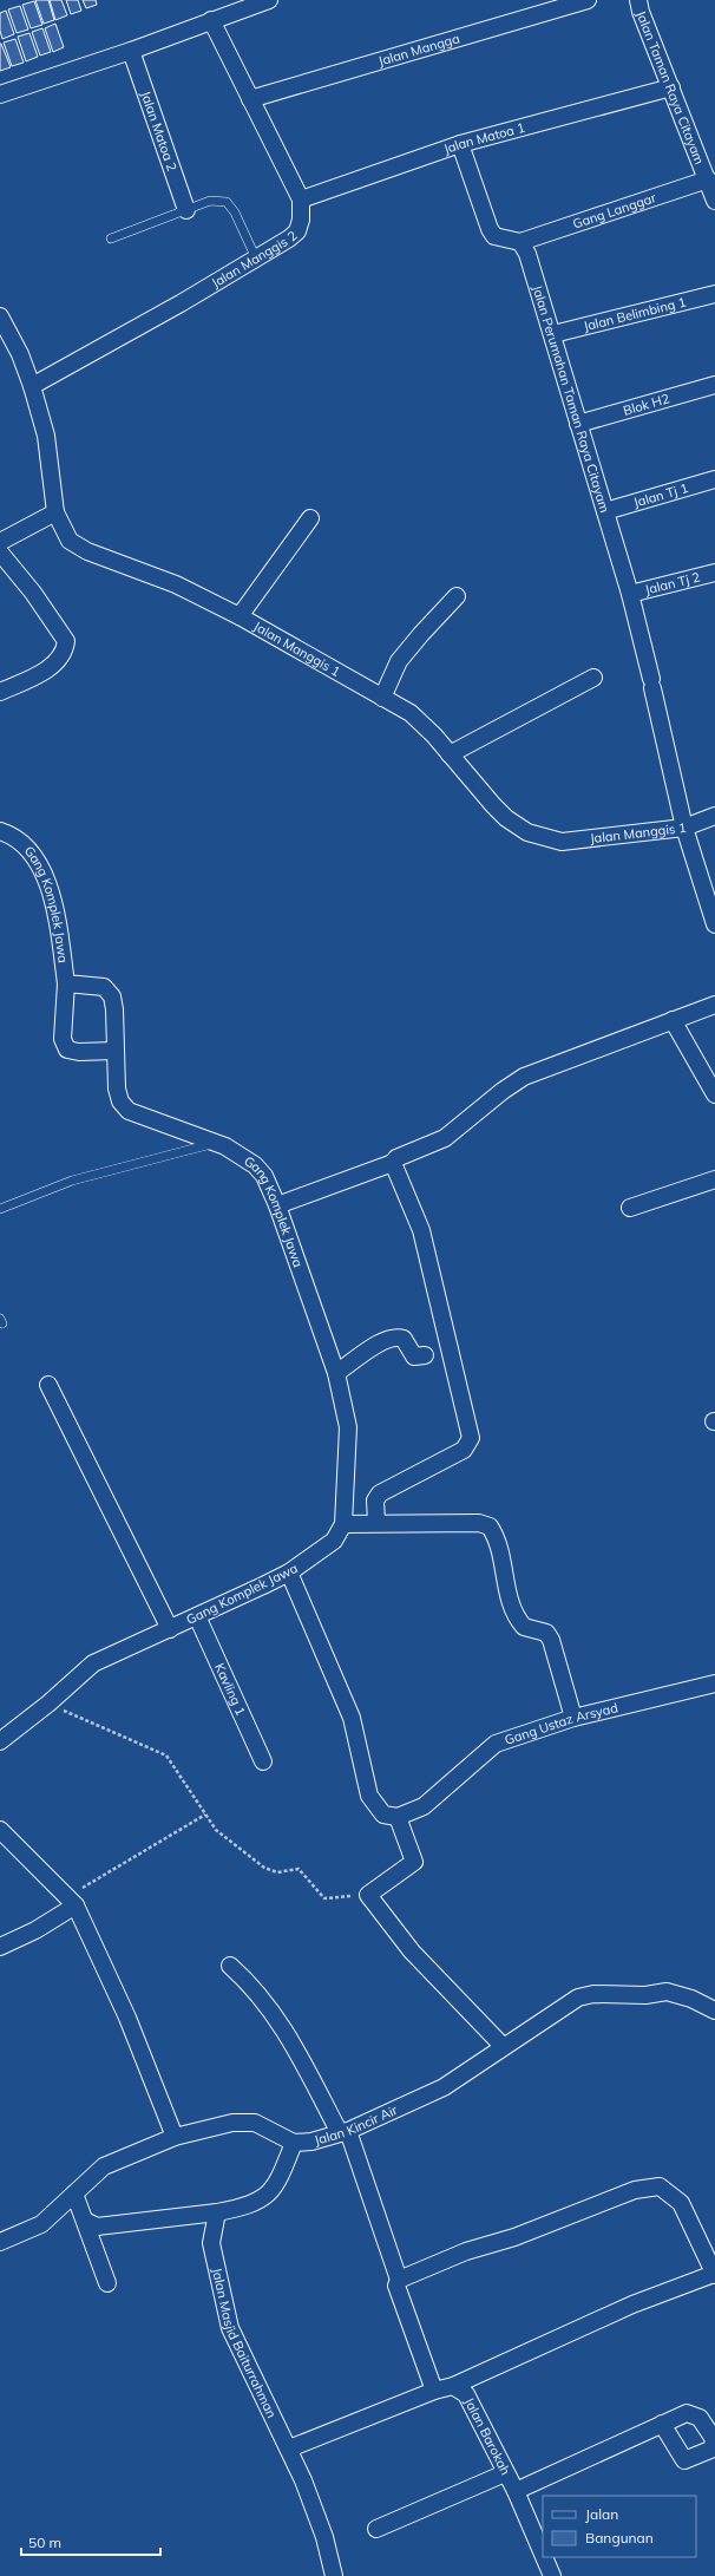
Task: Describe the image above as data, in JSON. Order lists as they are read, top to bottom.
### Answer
{
  "streets": {
    "street": [
      "Jalan Mangga",
      "Jalan Taman Raya Citayam",
      "Jalan Matoa 2",
      "Jalan Matoa 1",
      "Gang Langgar",
      "Jalan Manggis 2",
      "Jalan Belimbing 1",
      "Jalan Perumahan Taman Raya Citayam",
      "Blok H2",
      "Jalan Tj 1",
      "Jalan Tj 2",
      "Jalan Manggis 1",
      "Gang Komplek Jawa",
      "Kavling 1",
      "Gang Ustaz Arsyad",
      "Jalan Kincir Air",
      "Jalan Masjid Baiturrahman",
      "Jalan Barokah"
    ]
  },
  "crossings": [
    ["Jalan Mangga", "Jalan Manggis 2"],
    ["Jalan Taman Raya Citayam", "Jalan Matoa 1"],
    ["Jalan Taman Raya Citayam", "Gang Langgar"],
    ["Jalan Matoa 1", "Jalan Manggis 2"],
    ["Gang Langgar", "Jalan Perumahan Taman Raya Citayam"],
    ["Jalan Manggis 2", "Jalan Manggis 1"],
    ["Jalan Belimbing 1", "Jalan Perumahan Taman Raya Citayam"],
    ["Jalan Perumahan Taman Raya Citayam", "Blok H2"],
    ["Jalan Perumahan Taman Raya Citayam", "Jalan Tj 1"],
    ["Jalan Perumahan Taman Raya Citayam", "Jalan Tj 2"],
    ["Jalan Perumahan Taman Raya Citayam", "Jalan Manggis 1"],
    ["Gang Komplek Jawa", "Kavling 1"],
    ["Jalan Masjid Baiturrahman", "Jalan Barokah"]
  ],
  "legend": ["Jalan", "Bangunan"],
  "scale_bar": "50 m"
}
